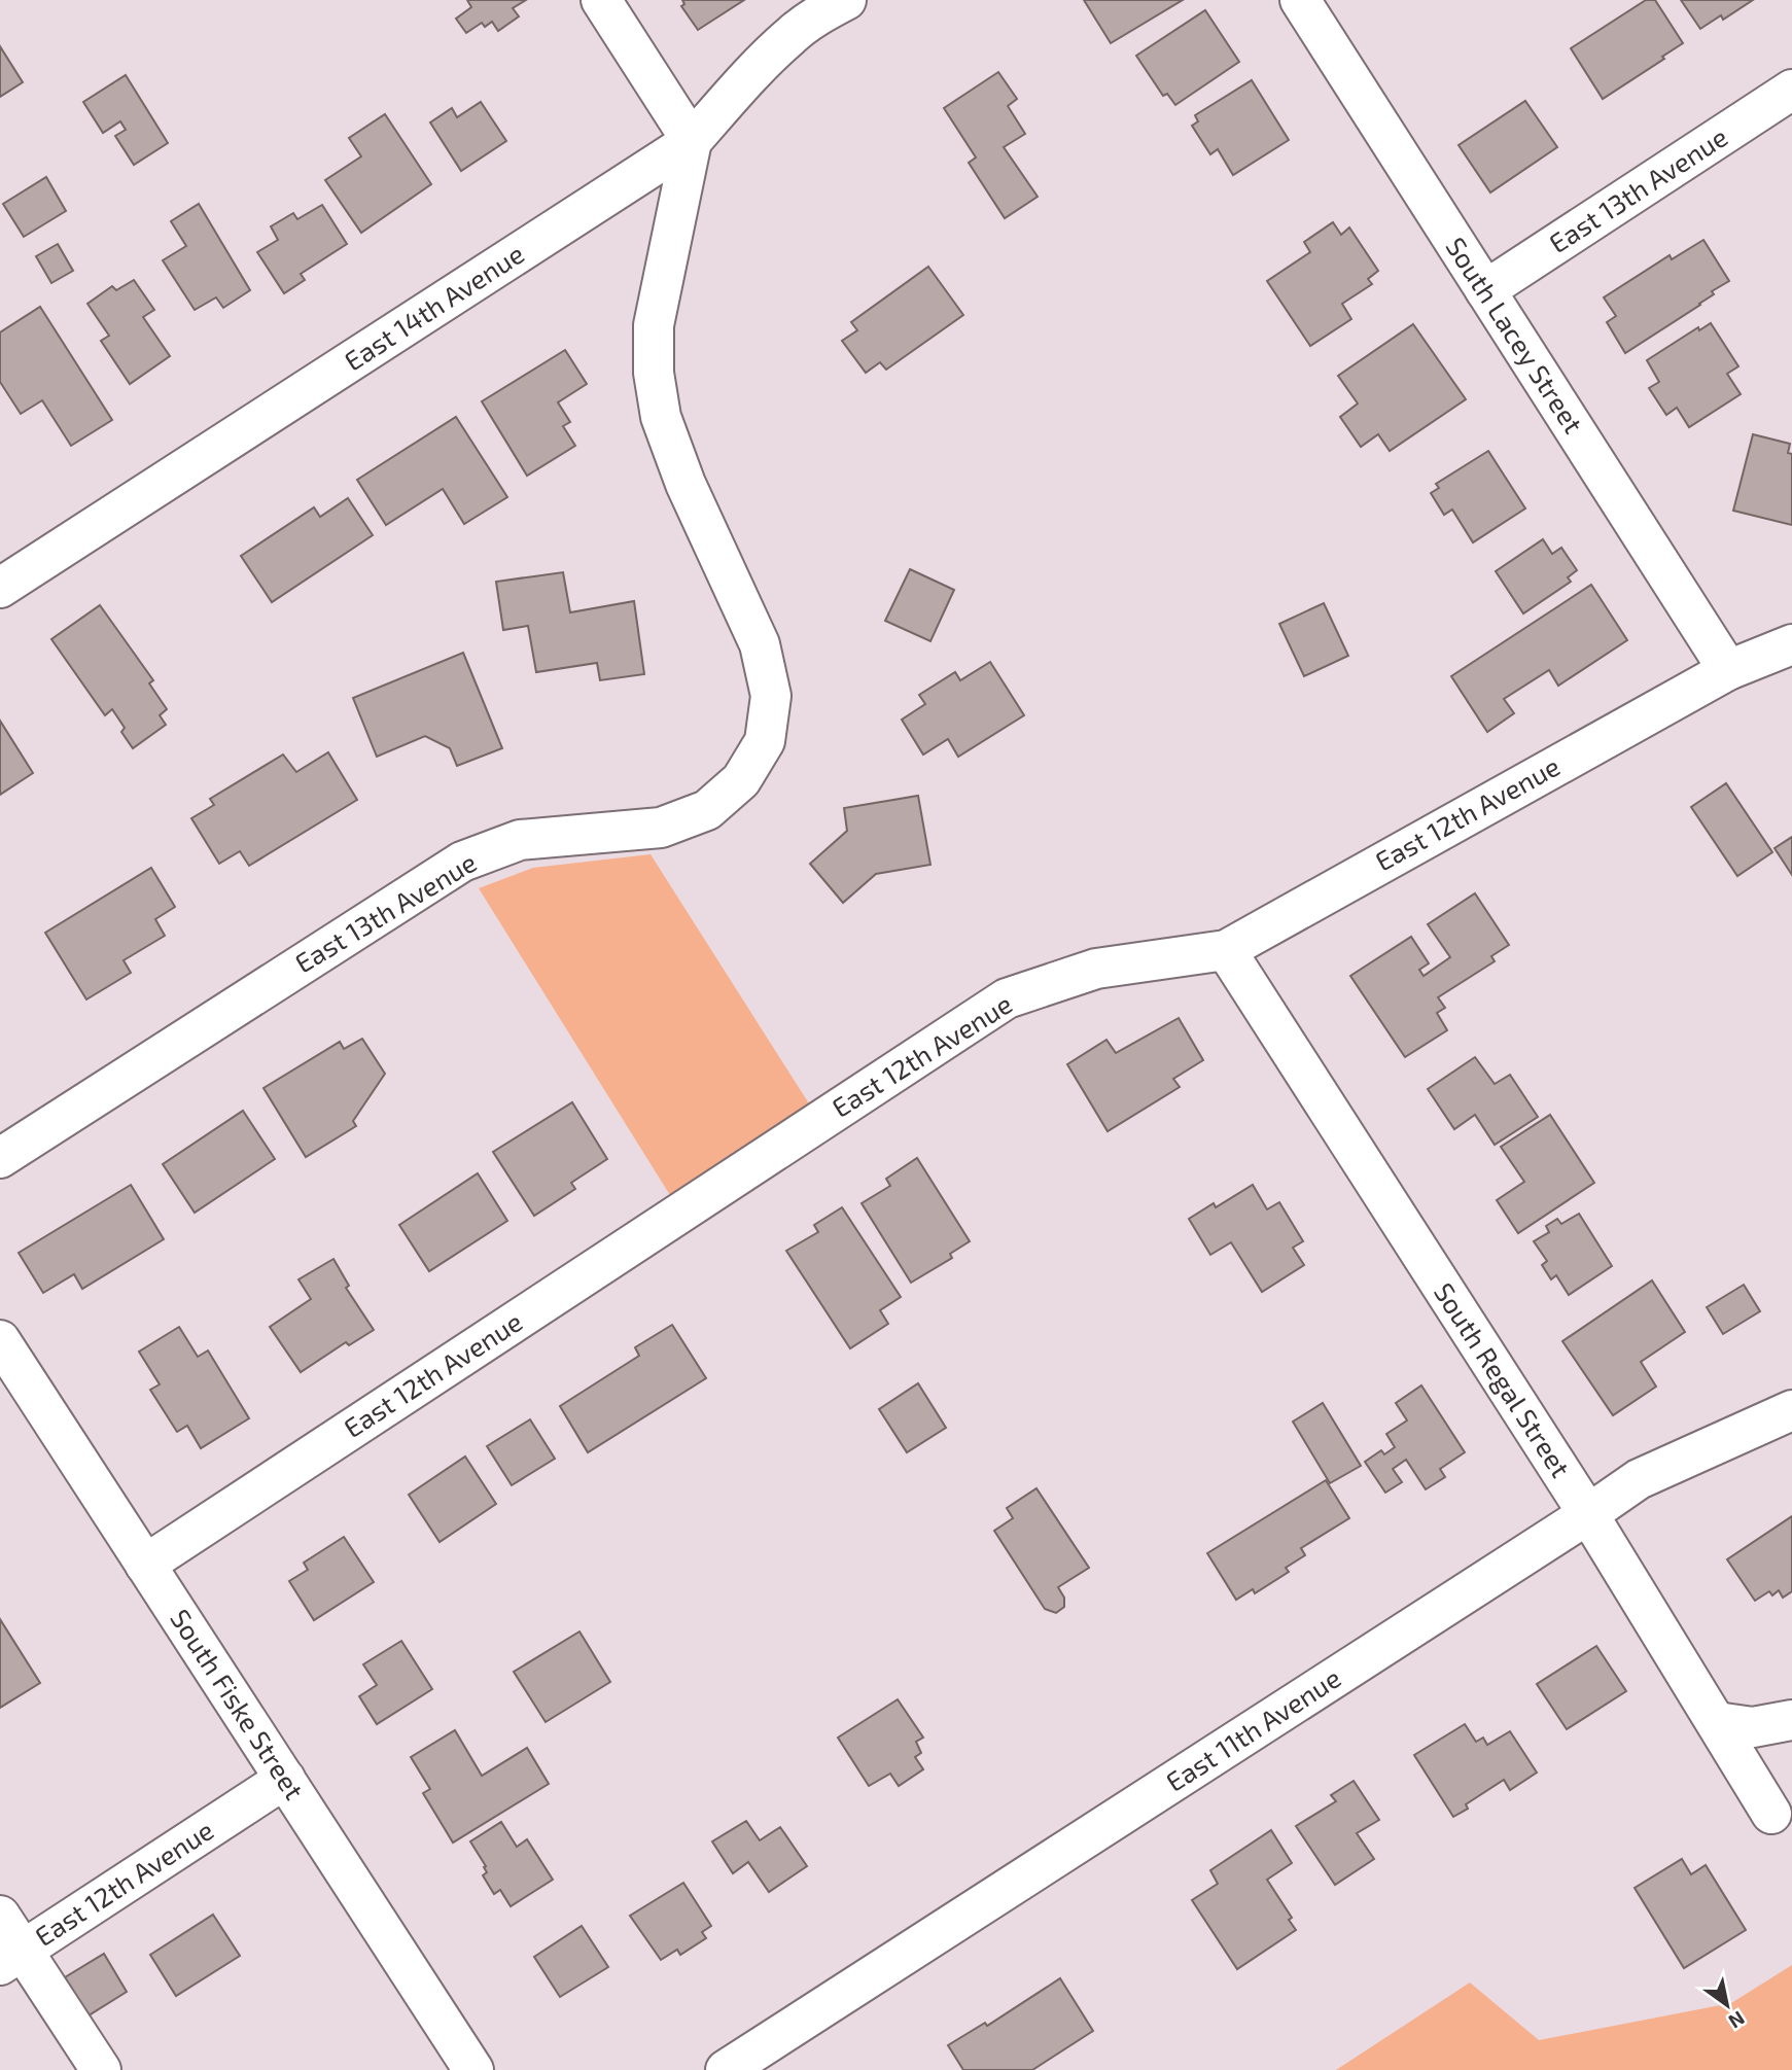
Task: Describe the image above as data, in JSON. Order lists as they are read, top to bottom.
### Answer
{
  "streets": {
    "street": [
      "East 13th Avenue",
      "East 14th Avenue",
      "South Lacey Street",
      "East 12th Avenue",
      "South Regal Street",
      "South Fiske Street",
      "East 11th Avenue"
    ]
  },
  "crossings": [
    ["East 13th Avenue", "East 14th Avenue"],
    ["East 13th Avenue", "South Lacey Street"],
    ["South Lacey Street", "East 12th Avenue"],
    ["East 12th Avenue", "South Regal Street"],
    ["East 12th Avenue", "South Fiske Street"],
    ["South Regal Street", "East 11th Avenue"]
  ],
  "north": "bottom right"
}
